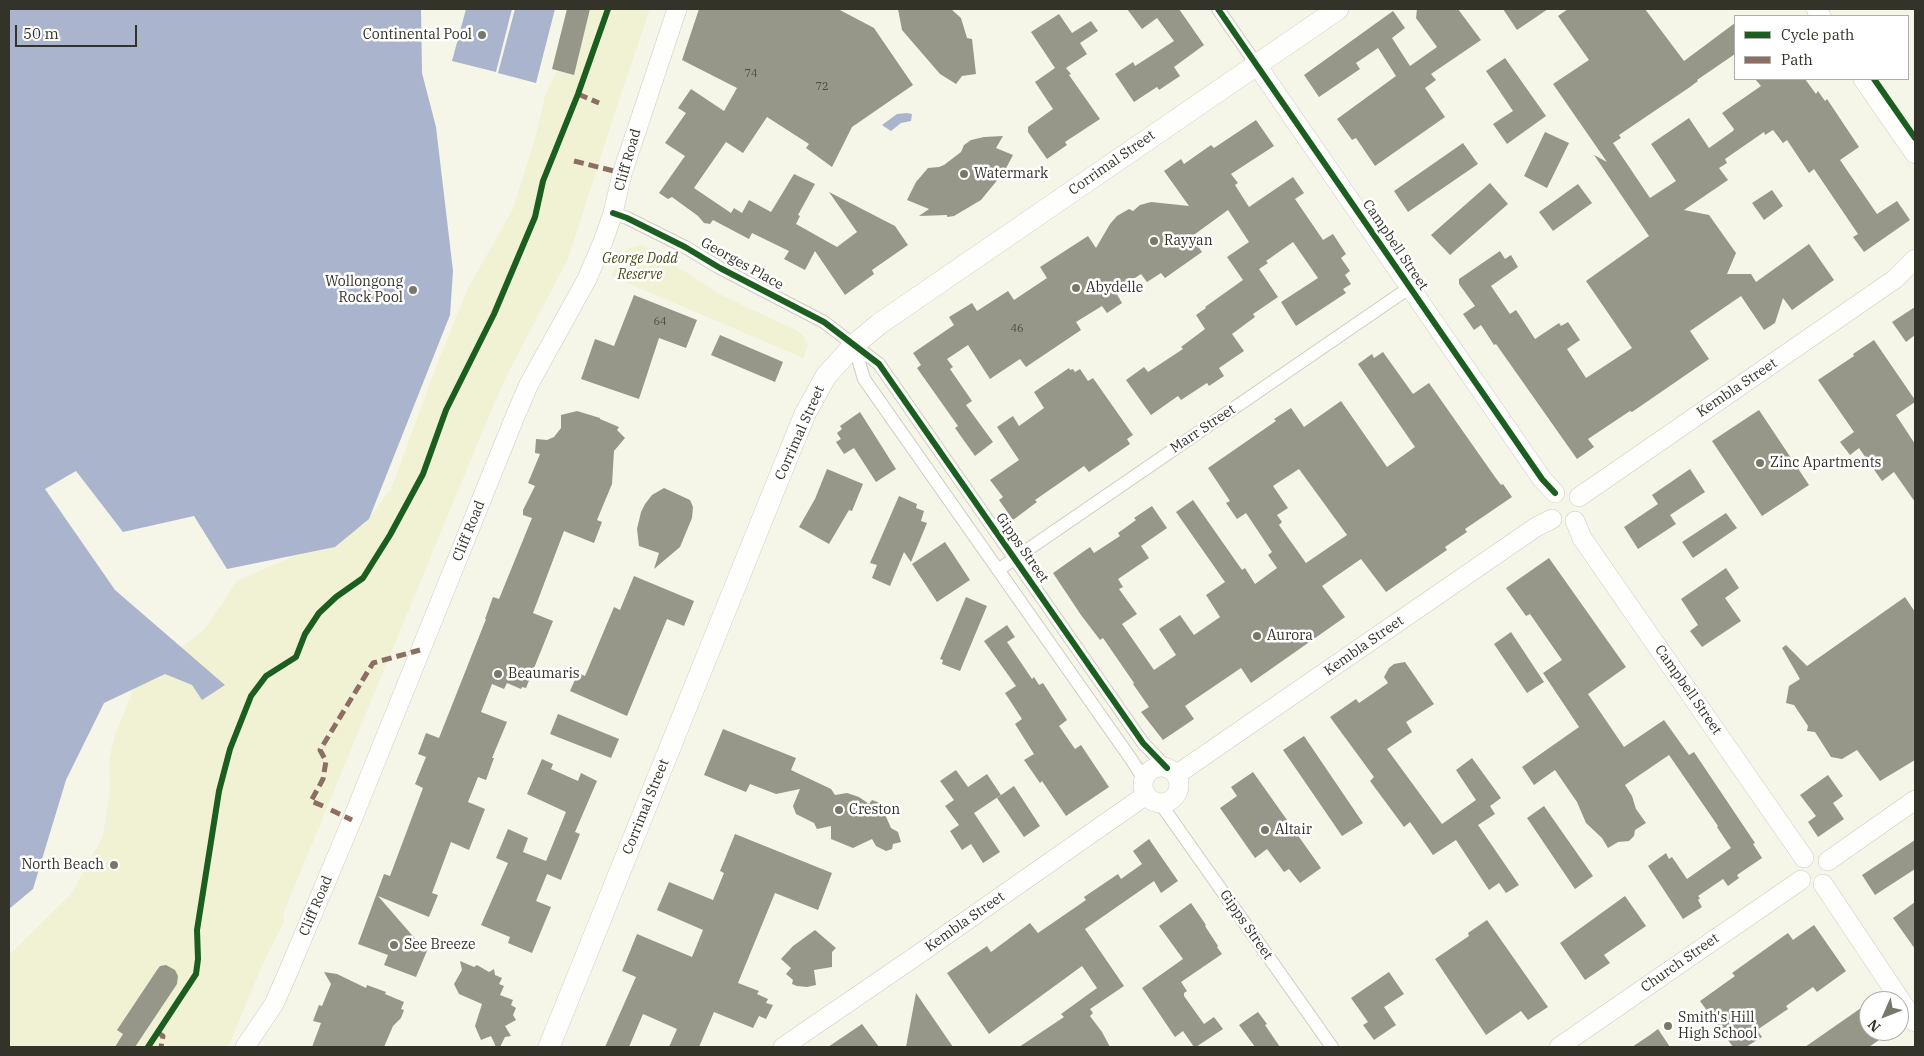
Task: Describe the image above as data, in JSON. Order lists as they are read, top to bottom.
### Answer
{
  "streets": {
    "main road": ["Corrimal Street"],
    "street": [
      "Cliff Road",
      "Campbell Street",
      "Georges Place",
      "Kembla Street",
      "Marr Street",
      "Gipps Street",
      "Church Street"
    ]
  },
  "crossings": [
    ["Cliff Road", "Georges Place"],
    ["Corrimal Street", "Campbell Street"],
    ["Corrimal Street", "Georges Place"],
    ["Corrimal Street", "Gipps Street"],
    ["Campbell Street", "Kembla Street"],
    ["Campbell Street", "Marr Street"],
    ["Campbell Street", "Church Street"],
    ["Georges Place", "Gipps Street"],
    ["Kembla Street", "Gipps Street"],
    ["Marr Street", "Gipps Street"]
  ],
  "parks": ["George Dodd Reserve"],
  "places": [
    "Continental Pool",
    "Watermark",
    "Rayyan",
    "Abydelle",
    "Wollongong Rock Pool",
    "Zinc Apartments",
    "Aurora",
    "Beaumaris",
    "Creston",
    "Altair",
    "North Beach",
    "See Breeze",
    "Smith's Hill High School"
  ],
  "house_numbers": [
    "74",
    "72",
    "64",
    "46"
  ],
  "legend": ["Cycle path", "Path"],
  "scale_bar": "50 m",
  "north": "bottom left"
}
